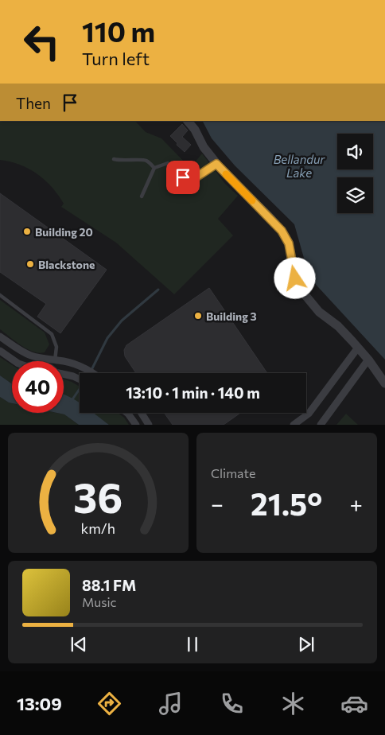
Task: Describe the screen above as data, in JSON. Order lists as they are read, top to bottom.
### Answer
{
  "water": ["Bellandur Lake"],
  "places": ["Building 20", "Blackstone", "Building 3"],
  "page": {
    "turn": ["110 m", "Turn left"],
    "then": "Then",
    "limit": "40",
    "trip": "13:10 · 1 min · 140 m",
    "tile": "Climate",
    "heat": ["−", "21.5°", "+"],
    "song": ["88.1 FM", "Music"],
    "tabs": "13:09",
    "gauge": ["36", "km/h"]
  }
}
